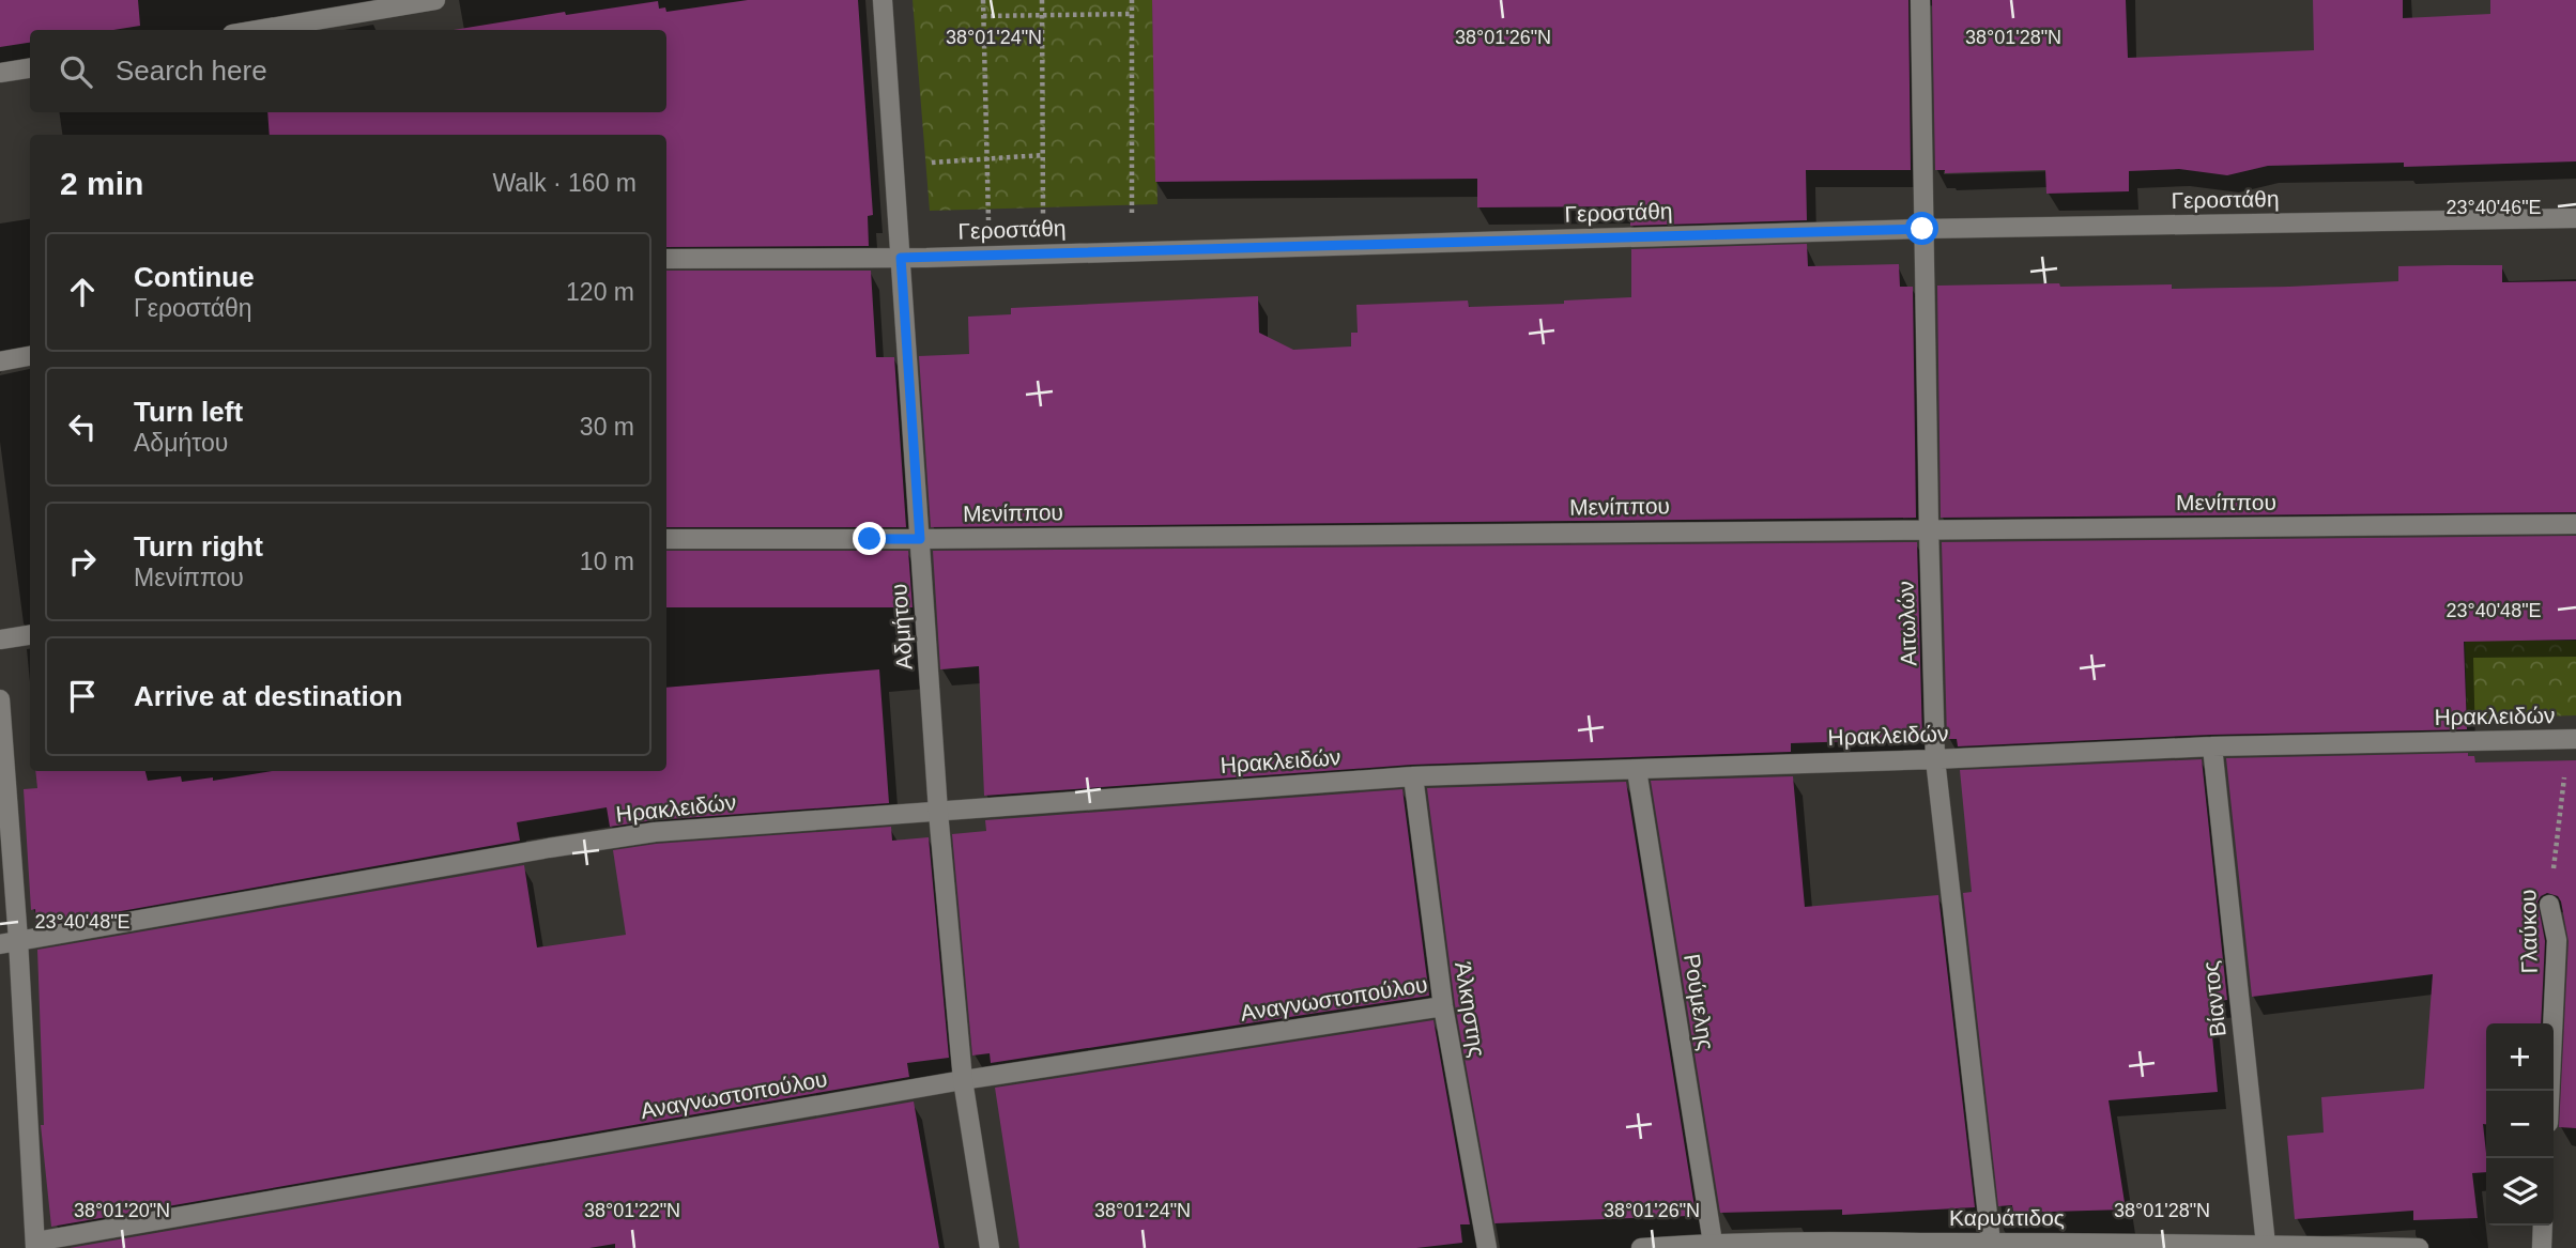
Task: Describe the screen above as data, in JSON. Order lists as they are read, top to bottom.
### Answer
{
  "streets": {
    "street": [
      "Γεροστάθη",
      "Μενίππου",
      "Αιτωλών",
      "Αδμήτου",
      "Ηρακλειδών",
      "Γλαύκου",
      "Αναγνωστοπούλου",
      "Βίαντος",
      "Ρούμελης",
      "Άλκηστης",
      "Καρυάτιδος"
    ]
  },
  "crossings": [
    ["Γεροστάθη", "Αιτωλών"],
    ["Γεροστάθη", "Αδμήτου"],
    ["Μενίππου", "Αιτωλών"],
    ["Μενίππου", "Αδμήτου"],
    ["Αιτωλών", "Ηρακλειδών"],
    ["Αιτωλών", "Καρυάτιδος"],
    ["Αδμήτου", "Ηρακλειδών"],
    ["Αδμήτου", "Αναγνωστοπούλου"],
    ["Ηρακλειδών", "Γλαύκου"],
    ["Ηρακλειδών", "Βίαντος"],
    ["Ηρακλειδών", "Ρούμελης"],
    ["Ηρακλειδών", "Άλκηστης"],
    ["Αναγνωστοπούλου", "Άλκηστης"],
    ["Βίαντος", "Καρυάτιδος"],
    ["Ρούμελης", "Καρυάτιδος"]
  ],
  "page": {
    "search": "Search here",
    "heading": ["2 min", "Walk · 160 m"],
    "list": [
      ["Continue", "Γεροστάθη", "120 m"],
      ["Turn left", "Αδμήτου", "30 m"],
      ["Turn right", "Μενίππου", "10 m"],
      "Arrive at destination"
    ],
    "map_buttons": ["+", "−"]
  },
  "coordinates": [
    "38°01'24\"N",
    "38°01'26\"N",
    "38°01'28\"N",
    "23°40'46\"E",
    "23°40'48\"E",
    "38°01'20\"N",
    "38°01'22\"N"
  ]
}
